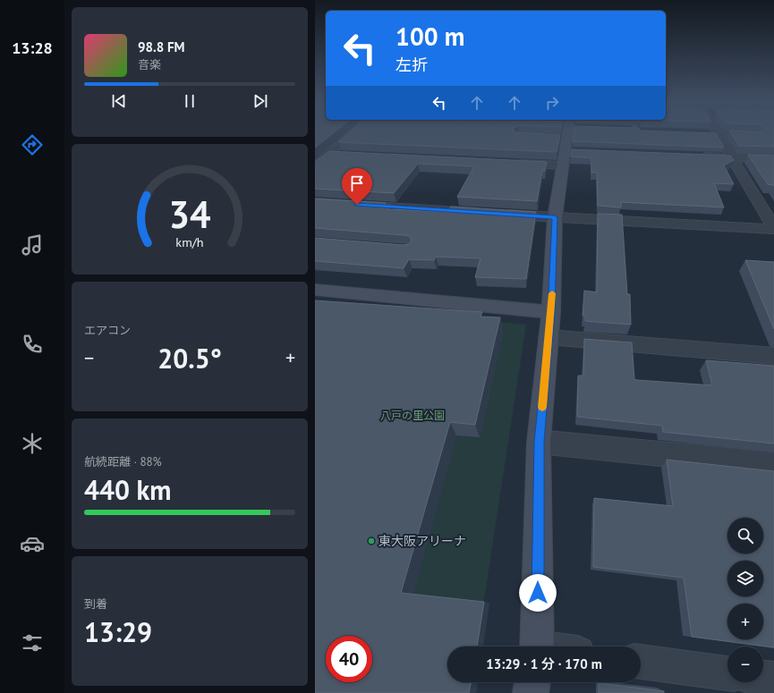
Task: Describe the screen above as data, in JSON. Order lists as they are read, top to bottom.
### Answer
{
  "parks": ["八戸の里公園"],
  "places": ["東大阪アリーナ"],
  "page": {
    "tabs": "13:28",
    "turn": ["100 m", "左折"],
    "song": ["98.8 FM", "音楽"],
    "tile": [
      "エアコン",
      ["航続距離 · 88%", "440 km"],
      ["到着", "13:29"]
    ],
    "heat": ["−", "20.5°", "+"],
    "map_buttons": ["+", "−"],
    "limit": "40",
    "trip": "13:29 · 1 分 · 170 m",
    "gauge": ["34", "km/h"]
  }
}
